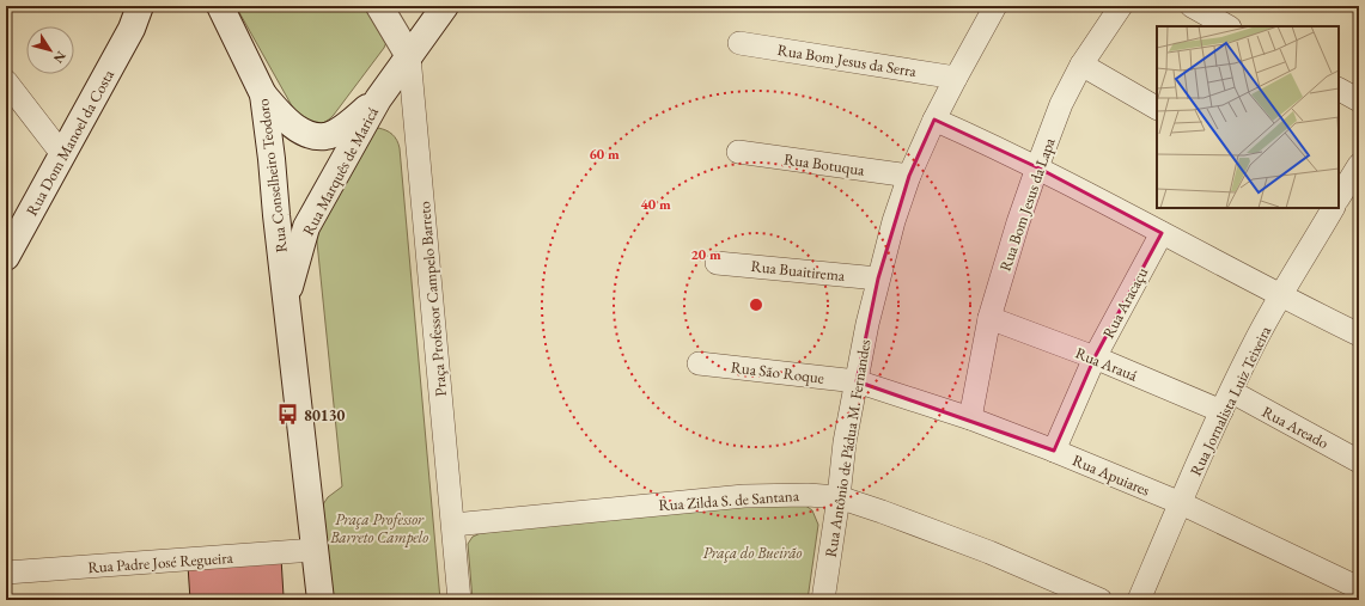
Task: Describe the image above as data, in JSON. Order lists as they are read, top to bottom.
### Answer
{
  "streets": {
    "main road": [
      "Rua Dom Manoel da Costa",
      "Rua Marquês de Maricá",
      "Rua Conselheiro Teodoro",
      "Praça Professor Campelo Barreto"
    ],
    "street": [
      "Rua Bom Jesus da Serra",
      "Rua Botuqua",
      "Rua Bom Jesus da Lapa",
      "Rua Buaitirema",
      "Rua Aracaçu",
      "Rua Arauá",
      "Rua São Roque",
      "Rua Jornalista Luiz Teixeira",
      "Rua Areado",
      "Rua Antônio de Pádua M. Fernandes",
      "Rua Apuiares",
      "Rua Zilda S. de Santana",
      "Rua Padre José Regueira"
    ]
  },
  "crossings": [
    ["Rua Bom Jesus da Serra", "Rua Antônio de Pádua M. Fernandes"],
    ["Rua Botuqua", "Rua Antônio de Pádua M. Fernandes"],
    ["Rua Marquês de Maricá", "Rua Conselheiro Teodoro"],
    ["Rua Marquês de Maricá", "Praça Professor Campelo Barreto"],
    ["Rua Bom Jesus da Lapa", "Rua Arauá"],
    ["Rua Bom Jesus da Lapa", "Rua Apuiares"],
    ["Rua Buaitirema", "Rua Antônio de Pádua M. Fernandes"],
    ["Praça Professor Campelo Barreto", "Rua Zilda S. de Santana"],
    ["Rua Aracaçu", "Rua Arauá"],
    ["Rua Aracaçu", "Rua Apuiares"],
    ["Rua Arauá", "Rua Jornalista Luiz Teixeira"],
    ["Rua Arauá", "Rua Areado"],
    ["Rua São Roque", "Rua Antônio de Pádua M. Fernandes"],
    ["Rua São Roque", "Rua Apuiares"],
    ["Rua Jornalista Luiz Teixeira", "Rua Areado"],
    ["Rua Jornalista Luiz Teixeira", "Rua Apuiares"],
    ["Rua Antônio de Pádua M. Fernandes", "Rua Apuiares"],
    ["Rua Antônio de Pádua M. Fernandes", "Rua Zilda S. de Santana"]
  ],
  "parks": ["Praça Professor Barreto Campelo", "Praça do Bueirão"],
  "places": {
    "bus stop": ["80130"]
  },
  "north": "bottom right",
  "rings": ["60 m", "40 m", "20 m"]
}
